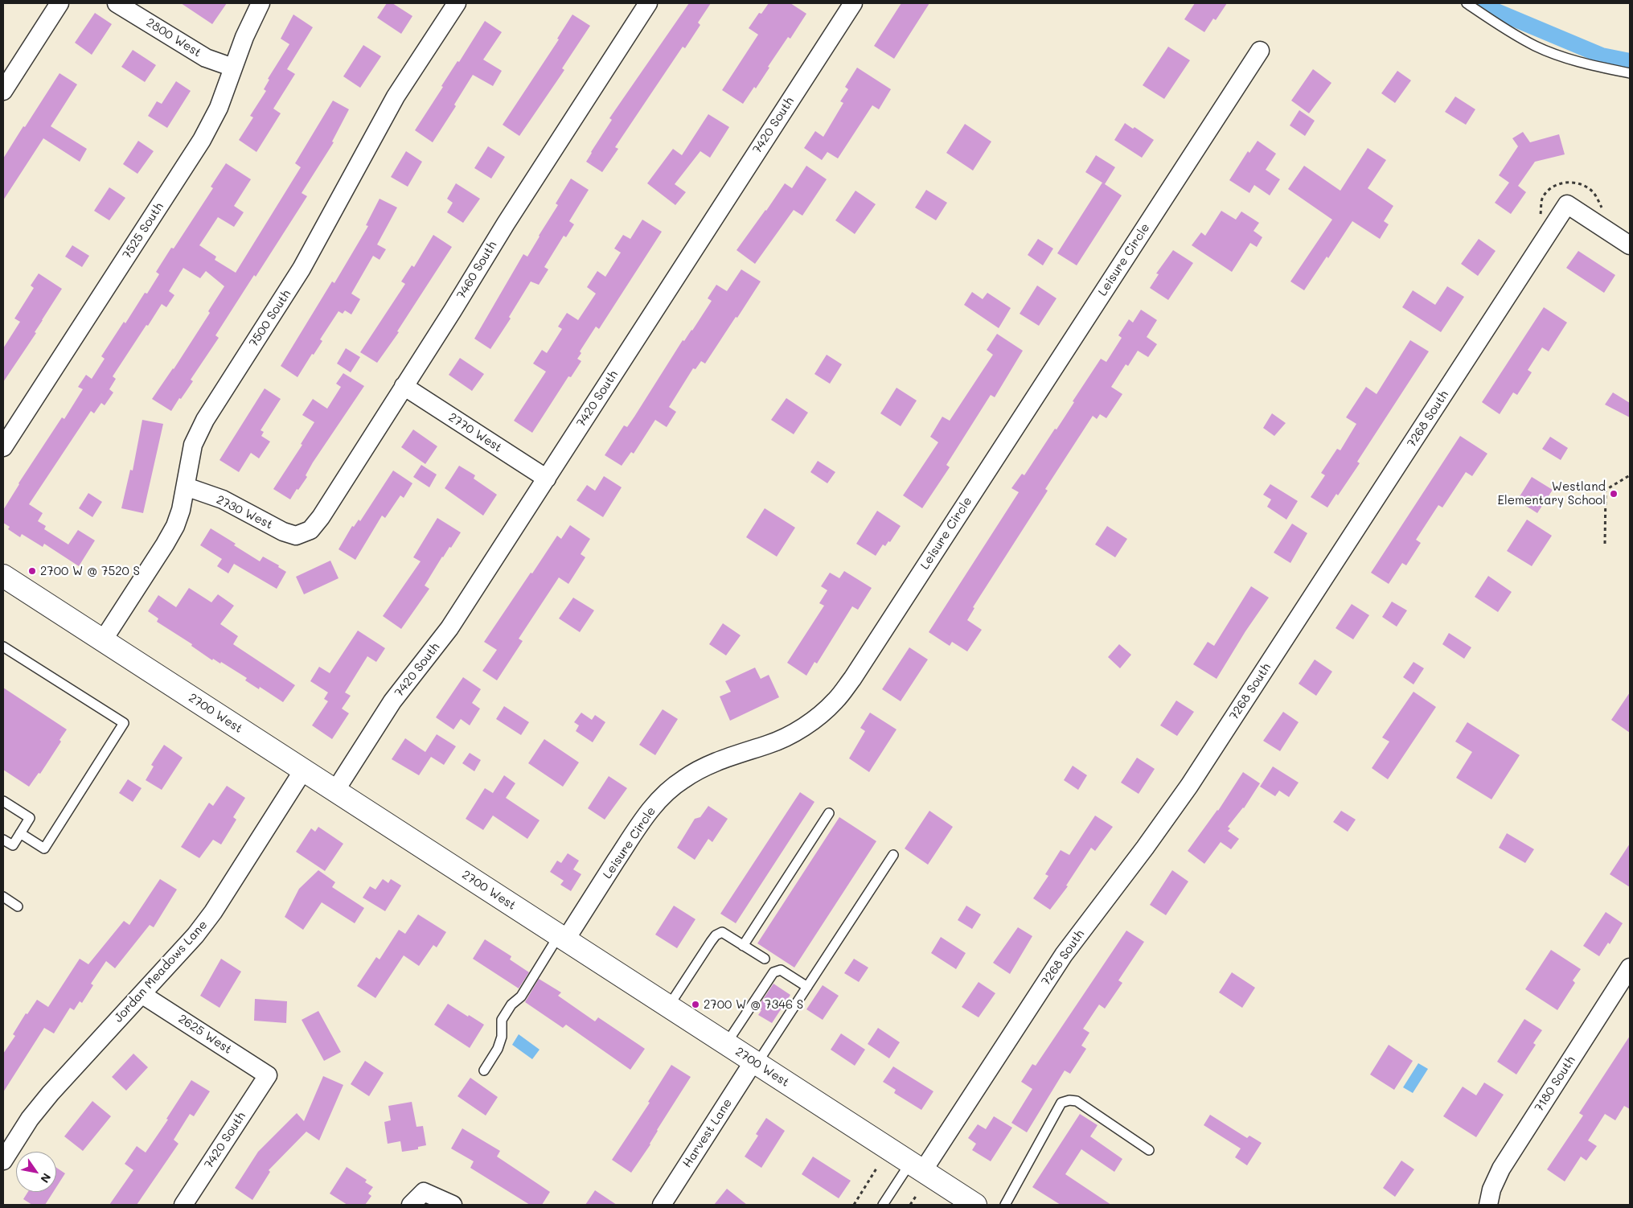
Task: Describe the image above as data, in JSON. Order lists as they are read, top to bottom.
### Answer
{
  "streets": {
    "main road": ["2700 West"],
    "street": [
      "2800 West",
      "7420 South",
      "7525 South",
      "Leisure Circle",
      "7460 South",
      "7500 South",
      "7268 South",
      "2770 West",
      "2730 West",
      "Jordan Meadows Lane",
      "2625 West",
      "7180 South",
      "Harvest Lane"
    ]
  },
  "crossings": [
    ["2800 West", "7525 South"],
    ["7420 South", "2770 West"],
    ["7420 South", "2700 West"],
    ["7420 South", "2625 West"],
    ["Leisure Circle", "2700 West"],
    ["7460 South", "2770 West"],
    ["7460 South", "2730 West"],
    ["7500 South", "2730 West"],
    ["7500 South", "2700 West"],
    ["7268 South", "2700 West"],
    ["2700 West", "Jordan Meadows Lane"],
    ["2700 West", "Harvest Lane"],
    ["Jordan Meadows Lane", "2625 West"]
  ],
  "places": ["Westland Elementary School", "2700 W @ 7520 S", "2700 W @ 7346 S"],
  "north": "bottom right"
}
